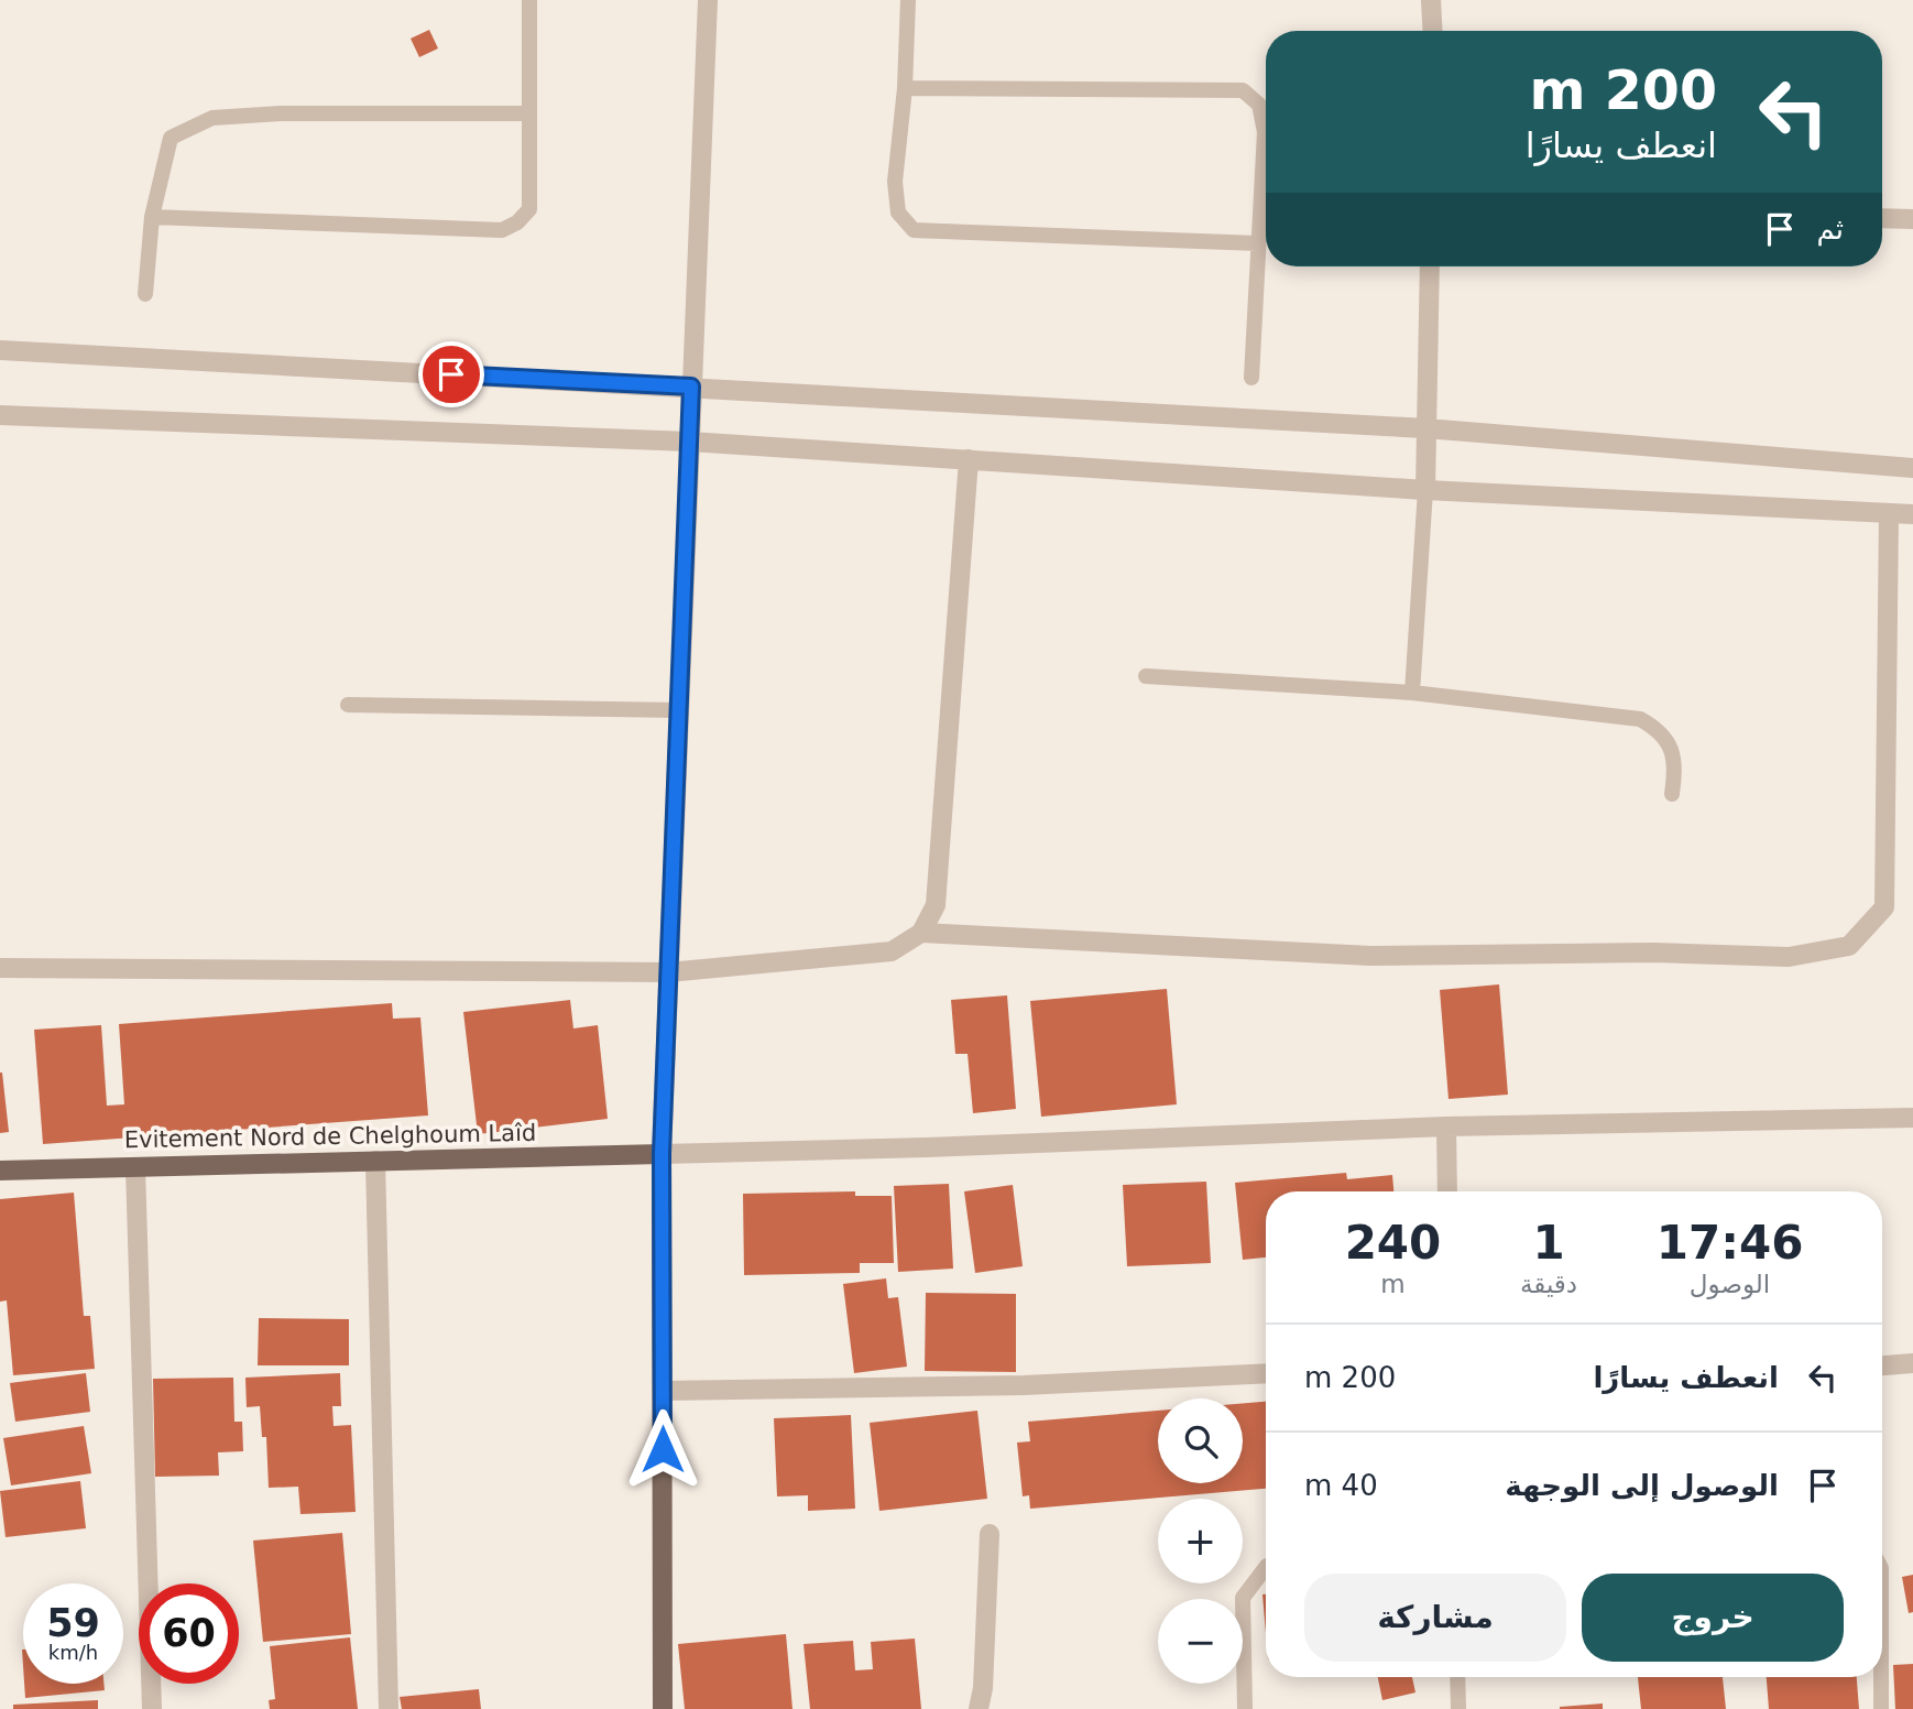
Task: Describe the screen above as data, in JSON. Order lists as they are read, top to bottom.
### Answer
{
  "streets": {
    "main road": ["Evitement Nord de Chelghoum Laîd"]
  },
  "page": {
    "turn": ["200 m", "انعطف يسارًا"],
    "then": "ثم",
    "eta": [
      "17:46",
      "الوصول",
      "1",
      "دقيقة",
      "240",
      "m"
    ],
    "list": [
      {
        "name": "انعطف يسارًا",
        "value": "200 m"
      },
      {
        "name": "الوصول إلى الوجهة",
        "value": "40 m"
      }
    ],
    "map_buttons": ["+", "−"],
    "buttons": ["خروج", "مشاركة"],
    "speed": "59 km/h",
    "limit": "60"
  }
}
